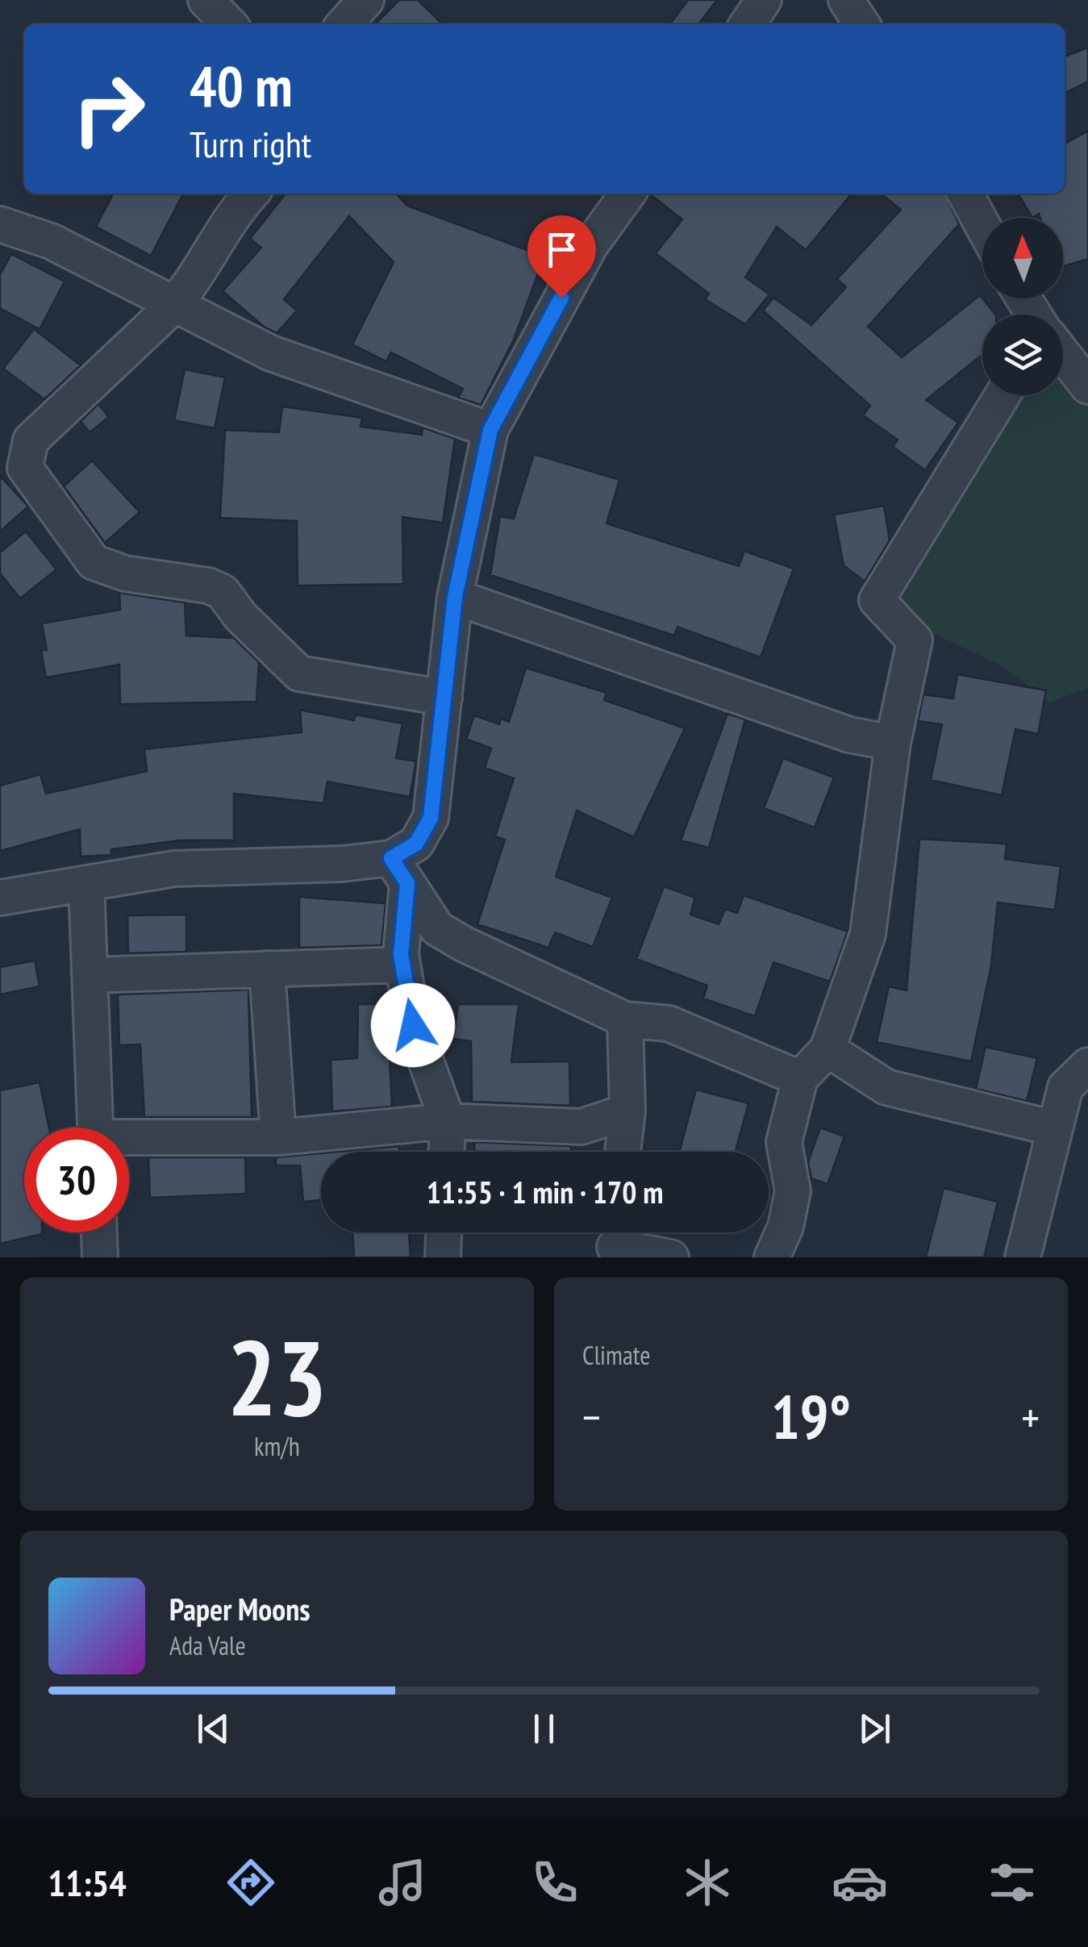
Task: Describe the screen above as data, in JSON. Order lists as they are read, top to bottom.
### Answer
{
  "north": "top",
  "page": {
    "turn": ["40 m", "Turn right"],
    "limit": "30",
    "trip": "11:55 · 1 min · 170 m",
    "tile": [
      ["23", "km/h"],
      "Climate"
    ],
    "heat": ["−", "19°", "+"],
    "song": ["Paper Moons", "Ada Vale"],
    "tabs": "11:54"
  }
}
